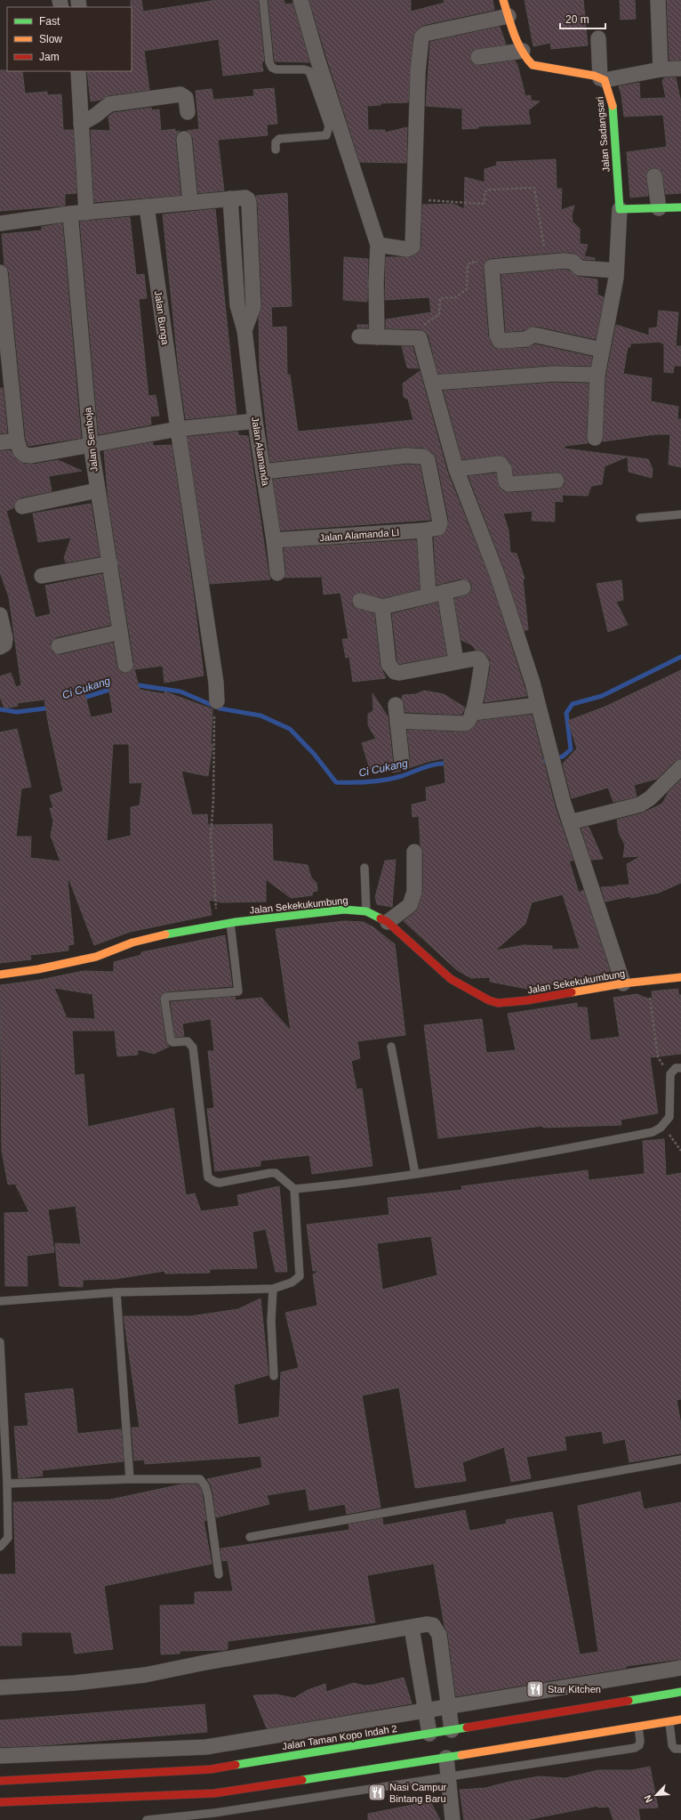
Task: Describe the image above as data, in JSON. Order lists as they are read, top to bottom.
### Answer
{
  "streets": {
    "main road": ["Jalan Sadangsari", "Jalan Sekekukumbung", "Jalan Taman Kopo Indah 2"],
    "street": [
      "Jalan Bunga",
      "Jalan Semboja",
      "Jalan Alamanda",
      "Jalan Alamanda Ll"
    ]
  },
  "crossings": [
    ["Jalan Alamanda", "Jalan Alamanda Ll"]
  ],
  "water": ["Ci Cukang"],
  "places": {
    "restaurant": ["Star Kitchen", "Nasi Campur Bintang Baru"]
  },
  "legend": ["Fast", "Slow", "Jam"],
  "scale_bar": "20 m",
  "north": "bottom left"
}
